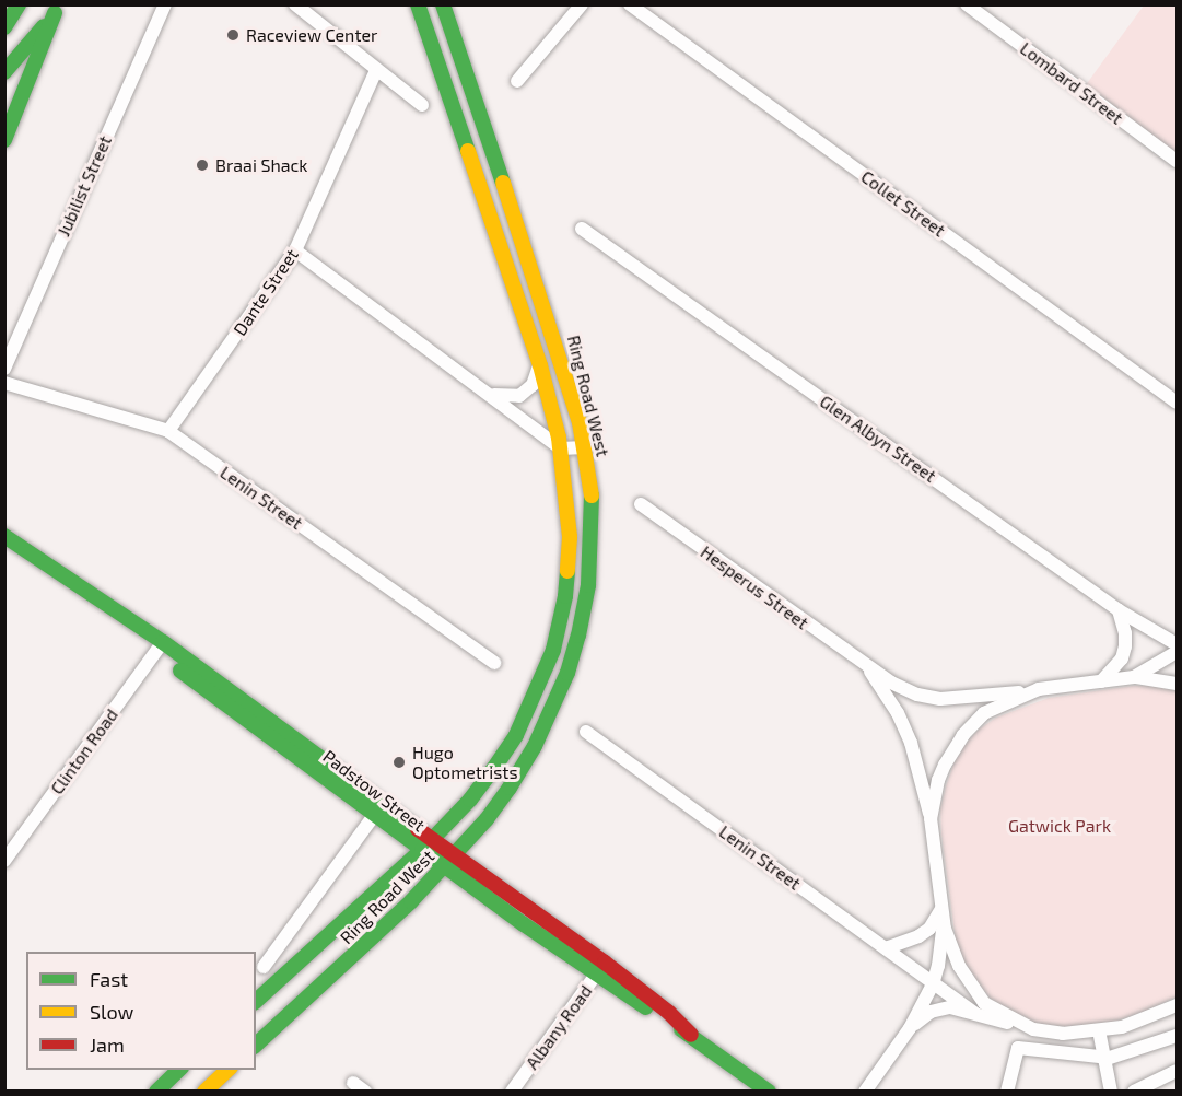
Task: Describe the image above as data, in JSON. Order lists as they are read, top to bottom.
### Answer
{
  "streets": {
    "main road": ["Ring Road West", "Padstow Street"],
    "street": [
      "Lombard Street",
      "Jubilist Street",
      "Collet Street",
      "Dante Street",
      "Glen Albyn Street",
      "Lenin Street",
      "Hesperus Street",
      "Clinton Road",
      "Albany Road"
    ]
  },
  "crossings": [
    ["Dante Street", "Lenin Street"],
    ["Ring Road West", "Padstow Street"],
    ["Clinton Road", "Padstow Street"],
    ["Padstow Street", "Albany Road"]
  ],
  "parks": ["Gatwick Park"],
  "places": ["Raceview Center", "Braai Shack", "Hugo Optometrists"],
  "legend": ["Fast", "Slow", "Jam"]
}
